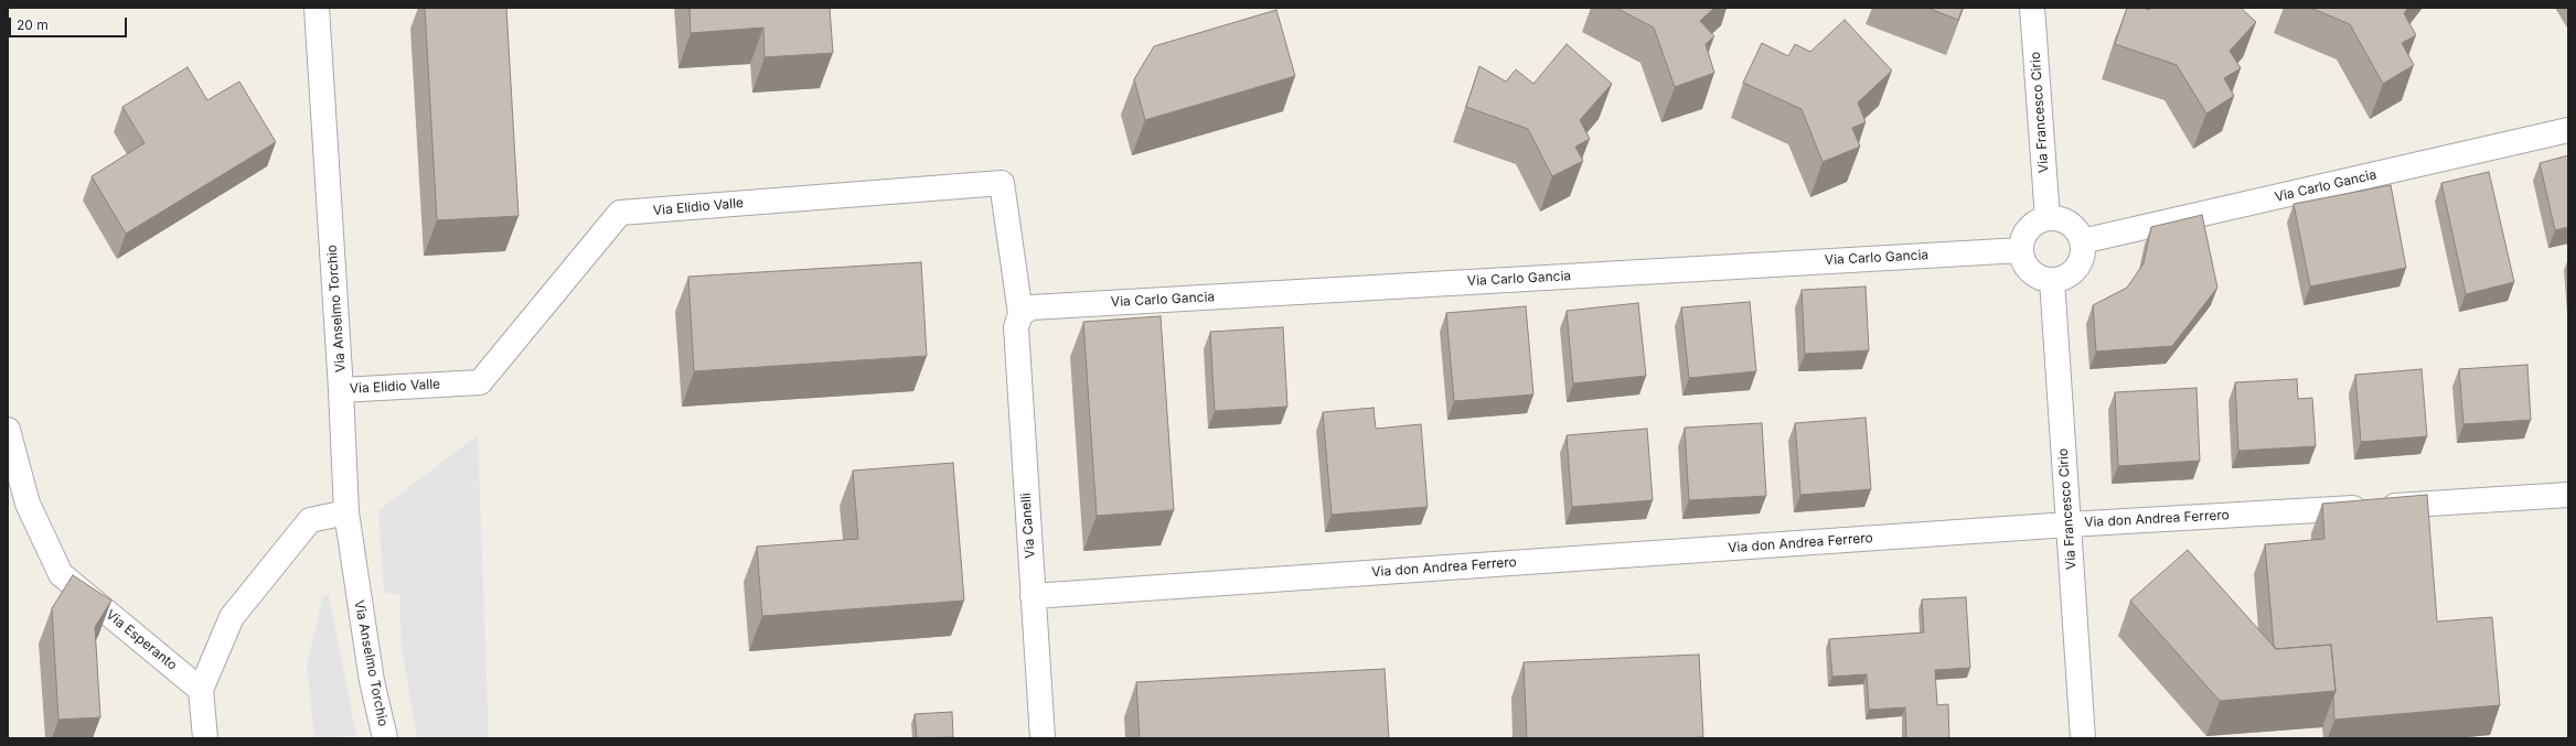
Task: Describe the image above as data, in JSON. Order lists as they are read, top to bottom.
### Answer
{
  "streets": {
    "street": [
      "Via Francesco Cirio",
      "Via Carlo Gancia",
      "Via Elidio Valle",
      "Via Anselmo Torchio",
      "Via don Andrea Ferrero",
      "Via Canelli",
      "Via Esperanto"
    ]
  },
  "crossings": [
    ["Via Francesco Cirio", "Via Carlo Gancia"],
    ["Via Francesco Cirio", "Via don Andrea Ferrero"],
    ["Via Carlo Gancia", "Via Elidio Valle"],
    ["Via Carlo Gancia", "Via Canelli"],
    ["Via Elidio Valle", "Via Anselmo Torchio"],
    ["Via Elidio Valle", "Via Canelli"],
    ["Via don Andrea Ferrero", "Via Canelli"]
  ],
  "scale_bar": "20 m"
}
